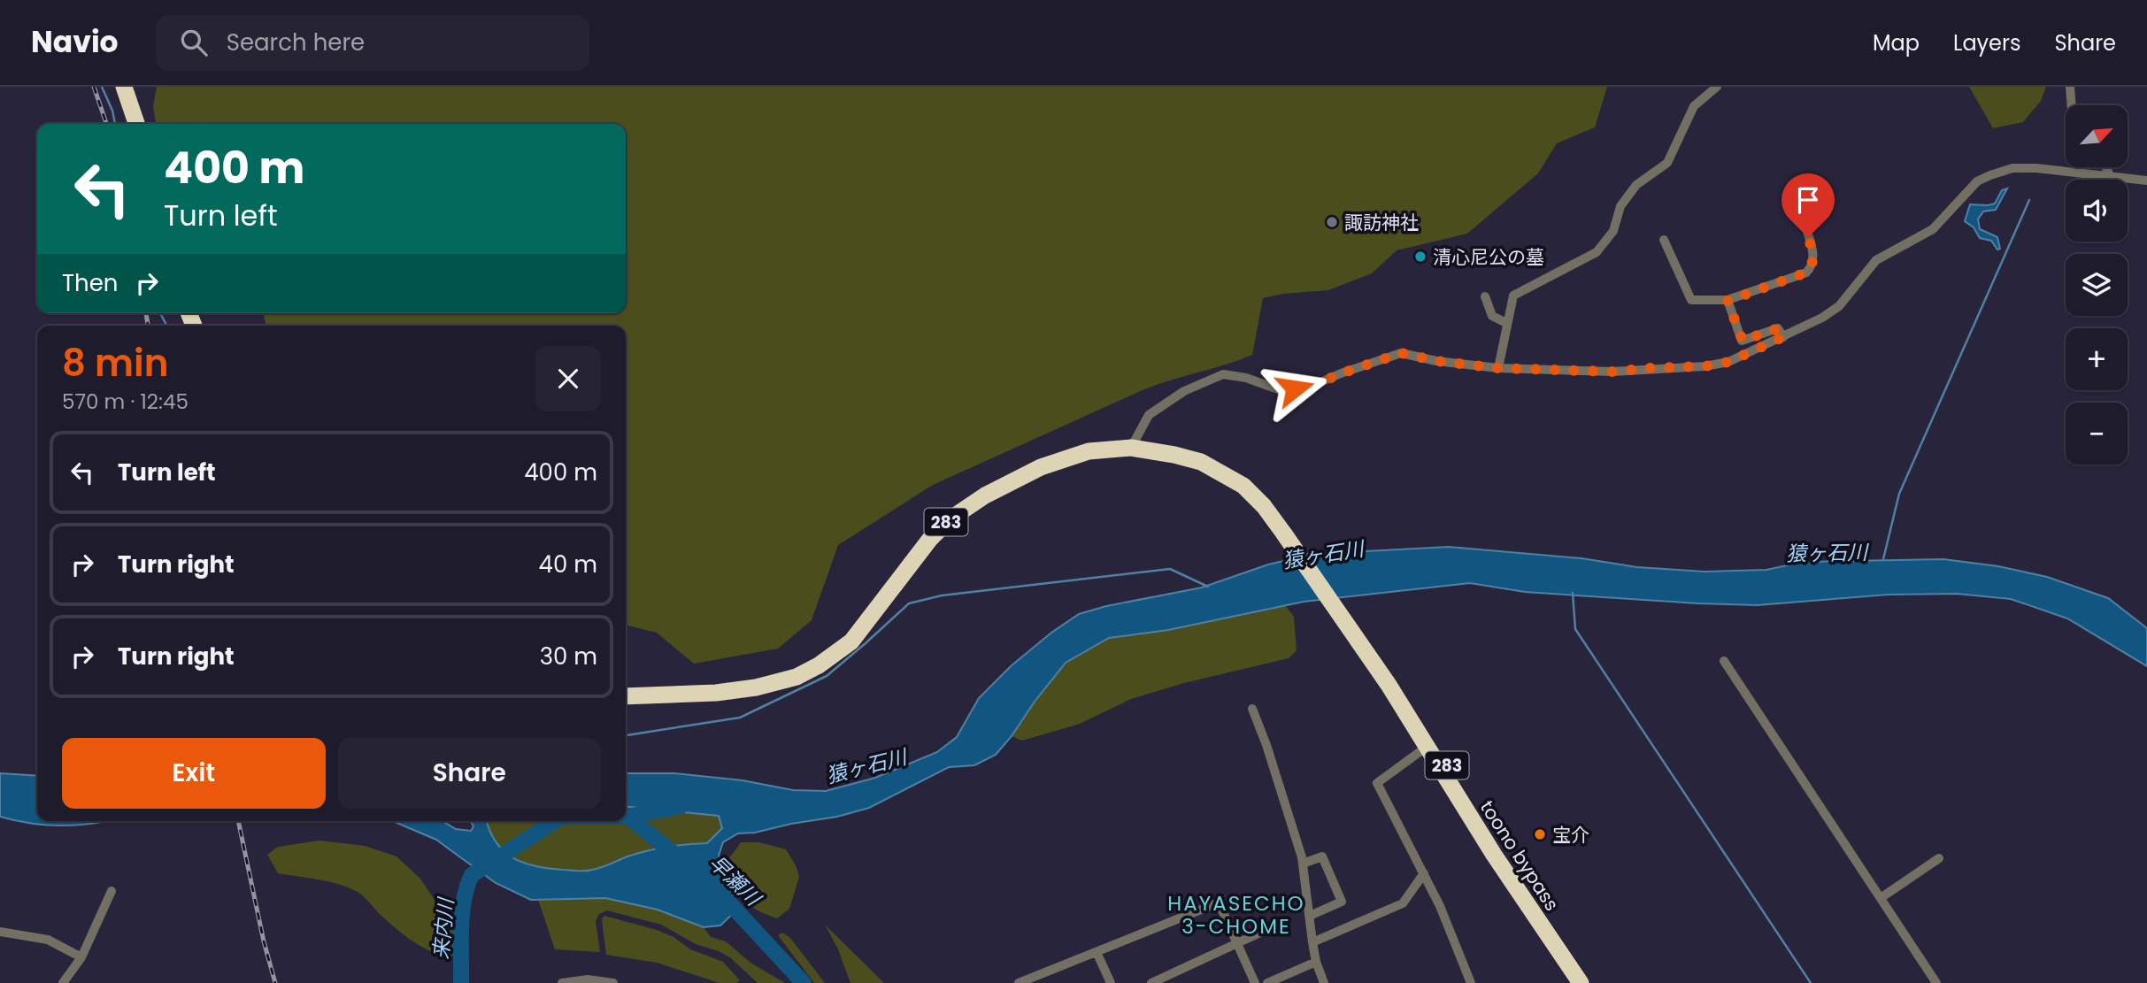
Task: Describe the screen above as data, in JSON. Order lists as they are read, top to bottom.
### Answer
{
  "streets": {
    "highway": ["283", "toono bypass"]
  },
  "districts": ["HAYASECHO 3-CHOME"],
  "water": ["猿ヶ石川", "早瀬川", "来内川"],
  "places": ["諏訪神社", "清心尼公の墓", "宝介"],
  "north": "top right",
  "page": {
    "header": "Navio",
    "search": "Search here",
    "nav": ["Map", "Layers", "Share"],
    "map_buttons": ["+", "−"],
    "turn": ["400 m", "Turn left"],
    "then": "Then",
    "heading": ["8 min", "570 m · 12:45"],
    "list": [
      {
        "name": "Turn left",
        "value": "400 m"
      },
      {
        "name": "Turn right",
        "value": "40 m"
      },
      {
        "name": "Turn right",
        "value": "30 m"
      }
    ],
    "buttons": ["Exit", "Share"]
  }
}
